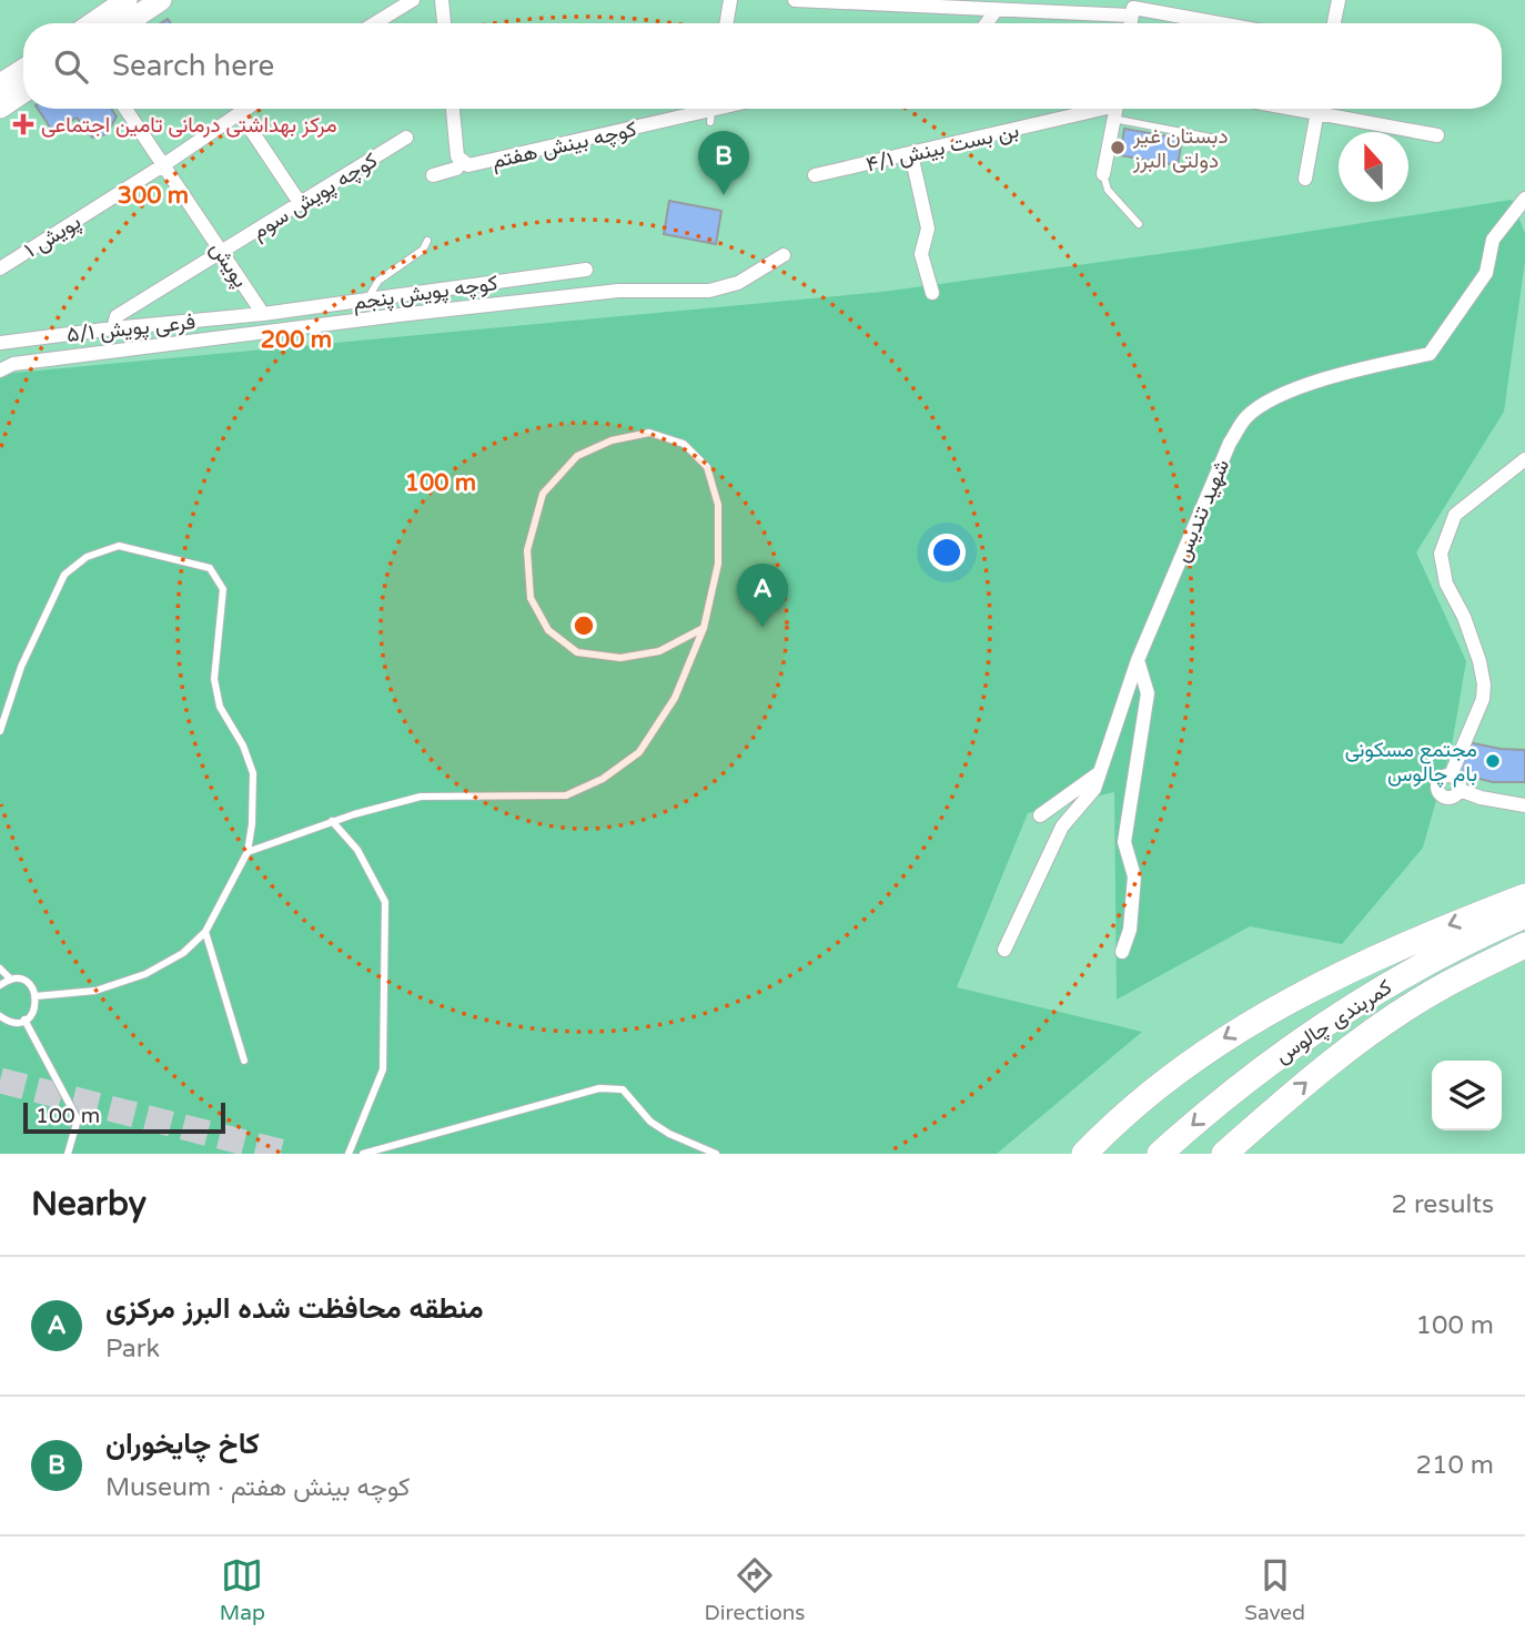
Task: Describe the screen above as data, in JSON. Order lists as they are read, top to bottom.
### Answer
{
  "streets": {
    "highway": ["کمربندی چالوس"],
    "street": [
      "کوچه بینش هفتم",
      "بن بست بینش ۴/۱",
      "کوچه پویش سوم",
      "پویش ۱",
      "پویش",
      "کوچه پویش پنجم",
      "فرعی پویش ۵/۱",
      "شهید تندیس"
    ]
  },
  "crossings": [
    ["کوچه پویش سوم", "پویش"],
    ["کوچه پویش سوم", "فرعی پویش ۵/۱"],
    ["پویش ۱", "پویش"],
    ["پویش", "کوچه پویش پنجم"],
    ["پویش", "فرعی پویش ۵/۱"],
    ["کوچه پویش پنجم", "فرعی پویش ۵/۱"]
  ],
  "places": {
    "health": ["مرکز بهداشتی درمانی تامین اجتماعی"],
    "other": ["دبستان غیر دولتی البرز", "مجتمع مسکونی بام چالوس"]
  },
  "scale_bar": "100 m",
  "north": "top",
  "page": {
    "search": "Search here",
    "pins": ["B", "A"],
    "scale": "100 m",
    "heading": ["Nearby", "2 results"],
    "list": [
      {
        "mark": "A",
        "name": "منطقه محافظت شده البرز مرکزی",
        "note": "Park",
        "value": "100 m"
      },
      {
        "mark": "B",
        "name": "کاخ چایخوران",
        "note": "Museum · کوچه بینش هفتم",
        "value": "210 m"
      }
    ],
    "nav": ["Map", "Directions", "Saved"]
  },
  "rings": ["300 m", "200 m", "100 m"]
}
